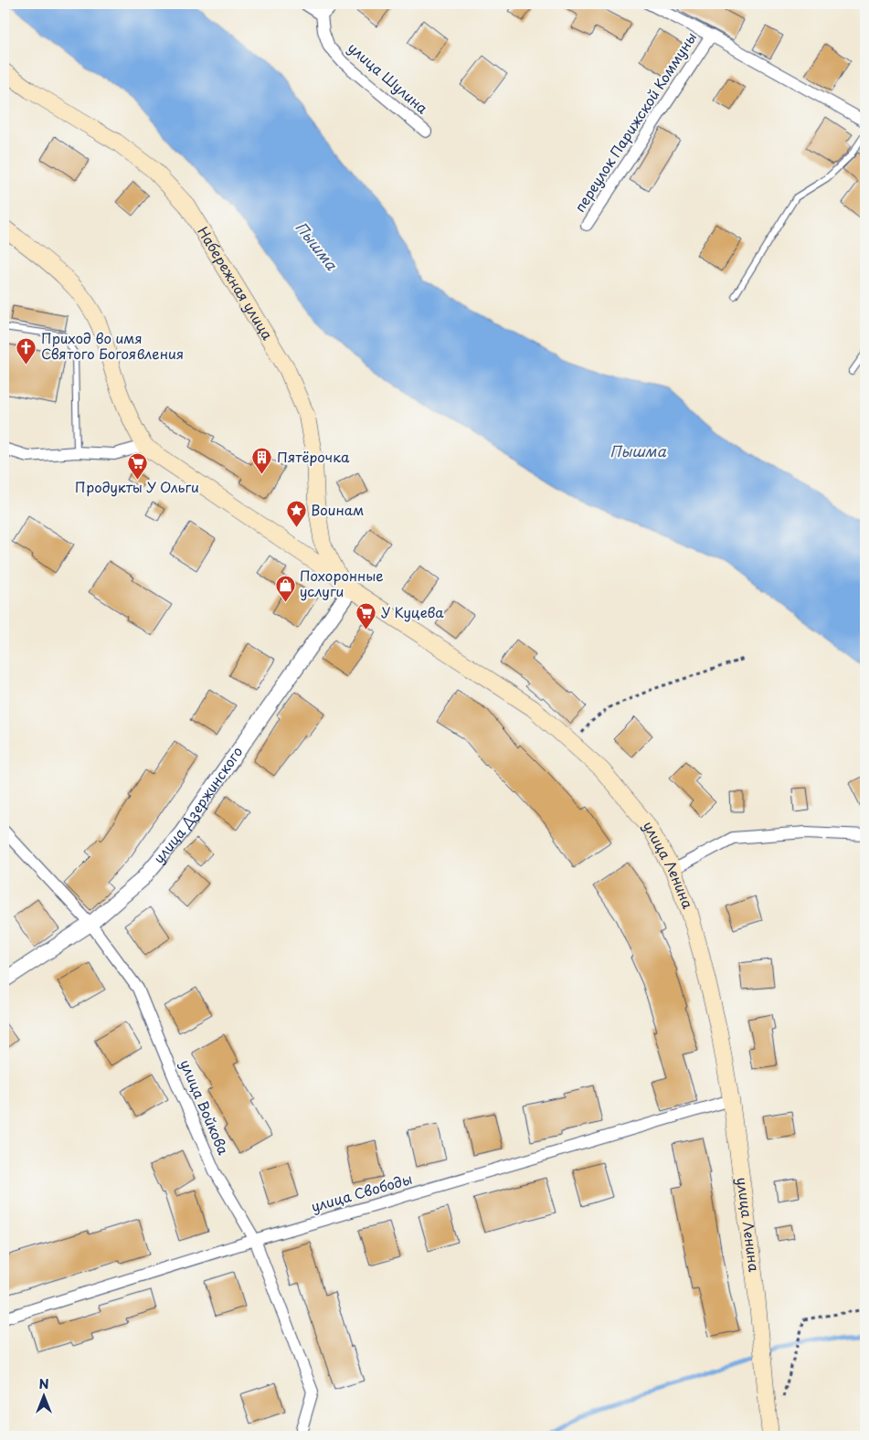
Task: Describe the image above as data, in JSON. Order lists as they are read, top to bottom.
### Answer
{
  "streets": {
    "main road": ["Набережная улица", "улица Ленина"],
    "street": [
      "улица Шулина",
      "переулок Парижской Коммуны",
      "улица Дзержинского",
      "улица Войкова",
      "улица Свободы"
    ]
  },
  "crossings": [
    ["Набережная улица", "улица Дзержинского"],
    ["Набережная улица", "улица Ленина"],
    ["улица Дзержинского", "улица Ленина"],
    ["улица Дзержинского", "улица Войкова"],
    ["улица Ленина", "улица Свободы"],
    ["улица Войкова", "улица Свободы"]
  ],
  "water": ["Пышма"],
  "places": {
    "church": ["Приход во имя Святого Богоявления"],
    "building": ["Пятёрочка"],
    "supermarket": ["Продукты У Ольги", "У Куцева"],
    "place": ["Воинам"],
    "shop": ["Похоронные услуги"]
  },
  "north": "top"
}
